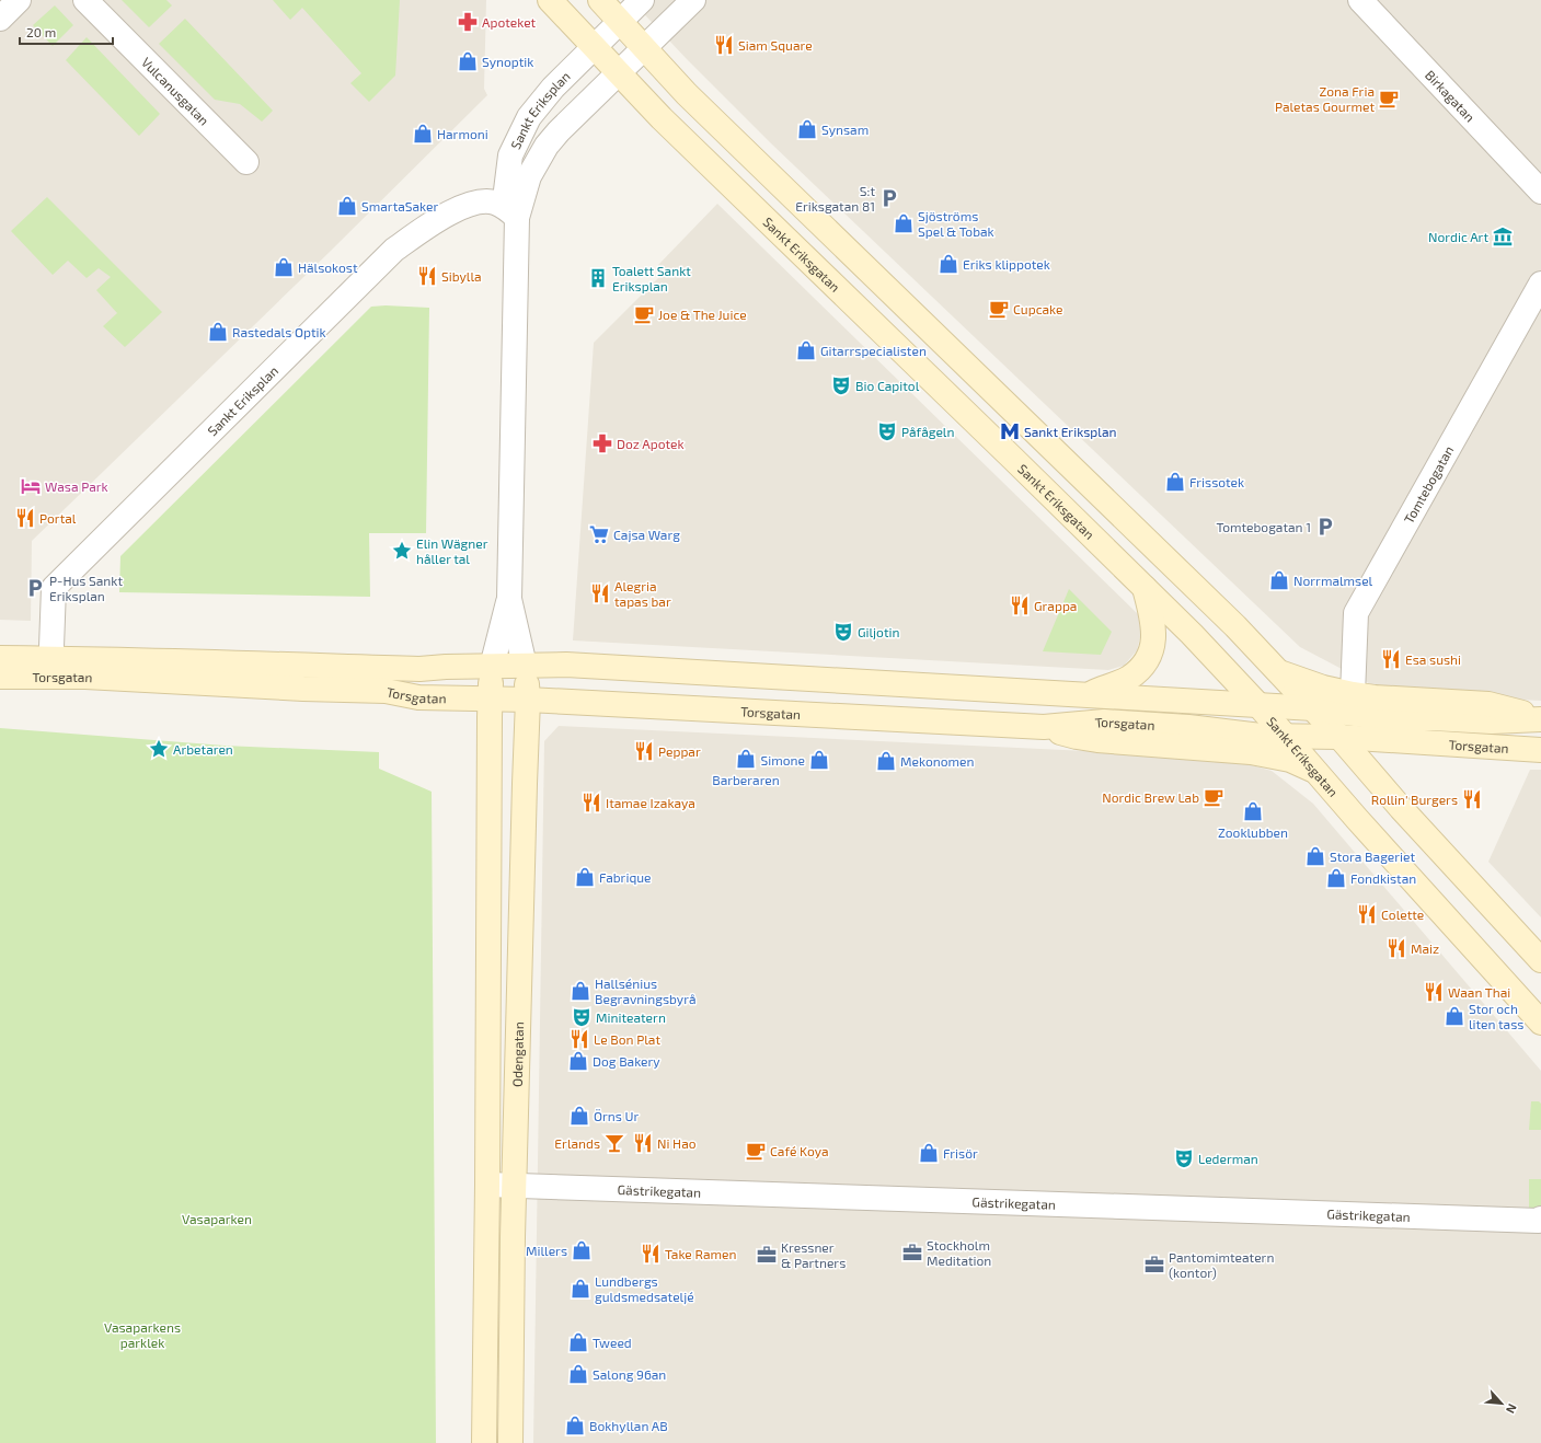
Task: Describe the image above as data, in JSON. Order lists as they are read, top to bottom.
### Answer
{
  "streets": {
    "main road": ["Sankt Eriksgatan", "Torsgatan", "Odengatan"],
    "street": [
      "Vulcanusgatan",
      "Birkagatan",
      "Sankt Eriksplan",
      "Tomtebogatan",
      "Gästrikegatan"
    ]
  },
  "crossings": [
    ["Sankt Eriksplan", "Sankt Eriksgatan"],
    ["Sankt Eriksplan", "Torsgatan"],
    ["Sankt Eriksplan", "Odengatan"],
    ["Sankt Eriksgatan", "Torsgatan"],
    ["Torsgatan", "Odengatan"],
    ["Odengatan", "Gästrikegatan"]
  ],
  "parks": ["Vasaparken", "Vasaparkens parklek"],
  "places": {
    "pharmacy": ["Apoteket", "Doz Apotek"],
    "restaurant": [
      "Siam Square",
      "Sibylla",
      "Portal",
      "Alegria tapas bar",
      "Grappa",
      "Esa sushi",
      "Peppar",
      "Rollin' Burgers",
      "Itamae Izakaya",
      "Colette",
      "Maiz",
      "Waan Thai",
      "Le Bon Plat",
      "Ni Hao",
      "Take Ramen"
    ],
    "shop": [
      "Synoptik",
      "Synsam",
      "Harmoni",
      "SmartaSaker",
      "Sjöströms Spel & Tobak",
      "Eriks klippotek",
      "Hälsokost",
      "Rastedals Optik",
      "Gitarrspecialisten",
      "Frissotek",
      "Norrmalmsel",
      "Barberaren",
      "Simone",
      "Mekonomen",
      "Zooklubben",
      "Stora Bageriet",
      "Fabrique",
      "Fondkistan",
      "Hallsénius Begravningsbyrå",
      "Stor och liten tass",
      "Dog Bakery",
      "Örns Ur",
      "Frisör",
      "Millers",
      "Lundbergs guldsmedsateljé",
      "Tweed",
      "Salong 96an",
      "Bokhyllan AB"
    ],
    "cafe": [
      "Zona Fria Paletas Gourmet",
      "Cupcake",
      "Joe & The Juice",
      "Nordic Brew Lab",
      "Café Koya"
    ],
    "parking": ["S:t Eriksgatan 81", "Tomtebogatan 1", "P-Hus Sankt Eriksplan"],
    "museum": ["Nordic Art"],
    "building": ["Toalett Sankt Eriksplan"],
    "theatre": [
      "Bio Capitol",
      "Påfågeln",
      "Giljotin",
      "Miniteatern",
      "Lederman"
    ],
    "metro station": ["Sankt Eriksplan"],
    "hotel": ["Wasa Park"],
    "supermarket": ["Cajsa Warg"],
    "place": ["Elin Wägner håller tal", "Arbetaren"],
    "bar": ["Erlands"],
    "office": ["Stockholm Meditation", "Kressner & Partners", "Pantomimteatern (kontor)"]
  },
  "scale_bar": "20 m",
  "north": "bottom right"
}
